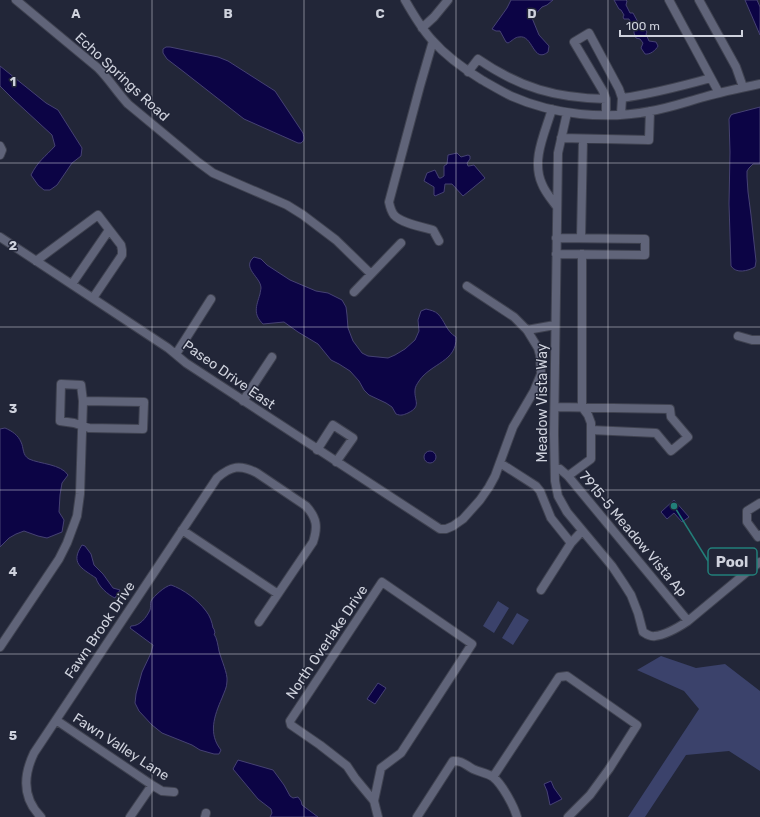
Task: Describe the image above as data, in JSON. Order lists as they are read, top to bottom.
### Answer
{
  "streets": {
    "street": [
      "Echo Springs Road",
      "Paseo Drive East",
      "Meadow Vista Way",
      "7915-5 Meadow Vista Ap",
      "Fawn Brook Drive",
      "North Overlake Drive",
      "Fawn Valley Lane"
    ]
  },
  "crossings": [
    ["Meadow Vista Way", "7915-5 Meadow Vista Ap"],
    ["Fawn Brook Drive", "Fawn Valley Lane"]
  ],
  "places": ["Pool"],
  "scale_bar": "100 m",
  "grid": {
    "columns": [
      "A",
      "B",
      "C",
      "D"
    ],
    "rows": [
      "1",
      "2",
      "3",
      "4",
      "5"
    ]
  }
}
